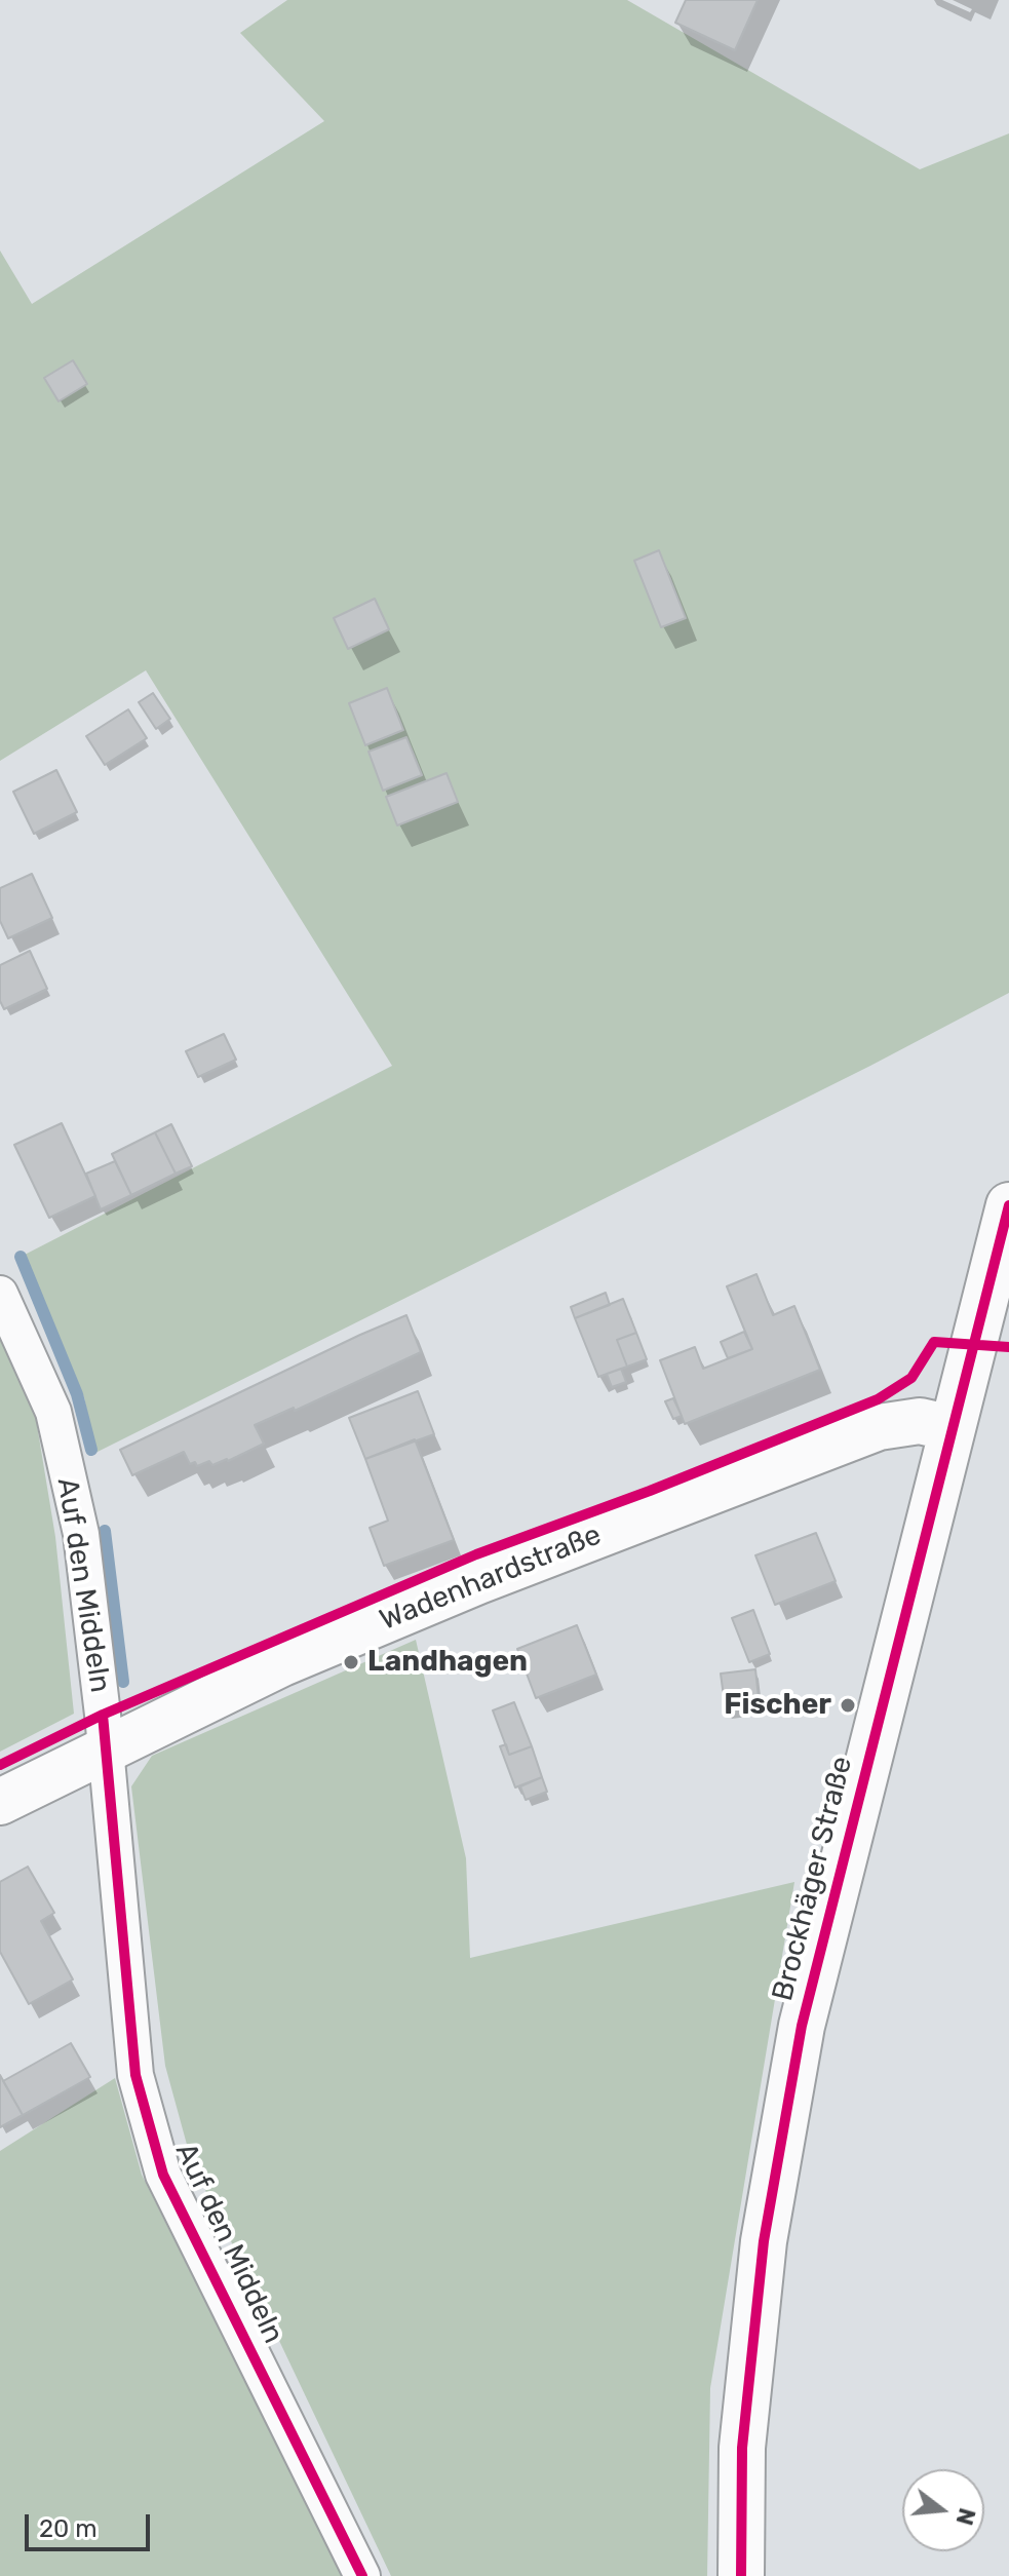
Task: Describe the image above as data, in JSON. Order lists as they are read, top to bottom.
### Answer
{
  "streets": {
    "street": ["Wadenhardstraße", "Auf den Middeln", "Brockhäger Straße"]
  },
  "crossings": [
    ["Wadenhardstraße", "Auf den Middeln"],
    ["Wadenhardstraße", "Brockhäger Straße"]
  ],
  "places": ["Landhagen", "Fischer"],
  "scale_bar": "20 m",
  "north": "right"
}
